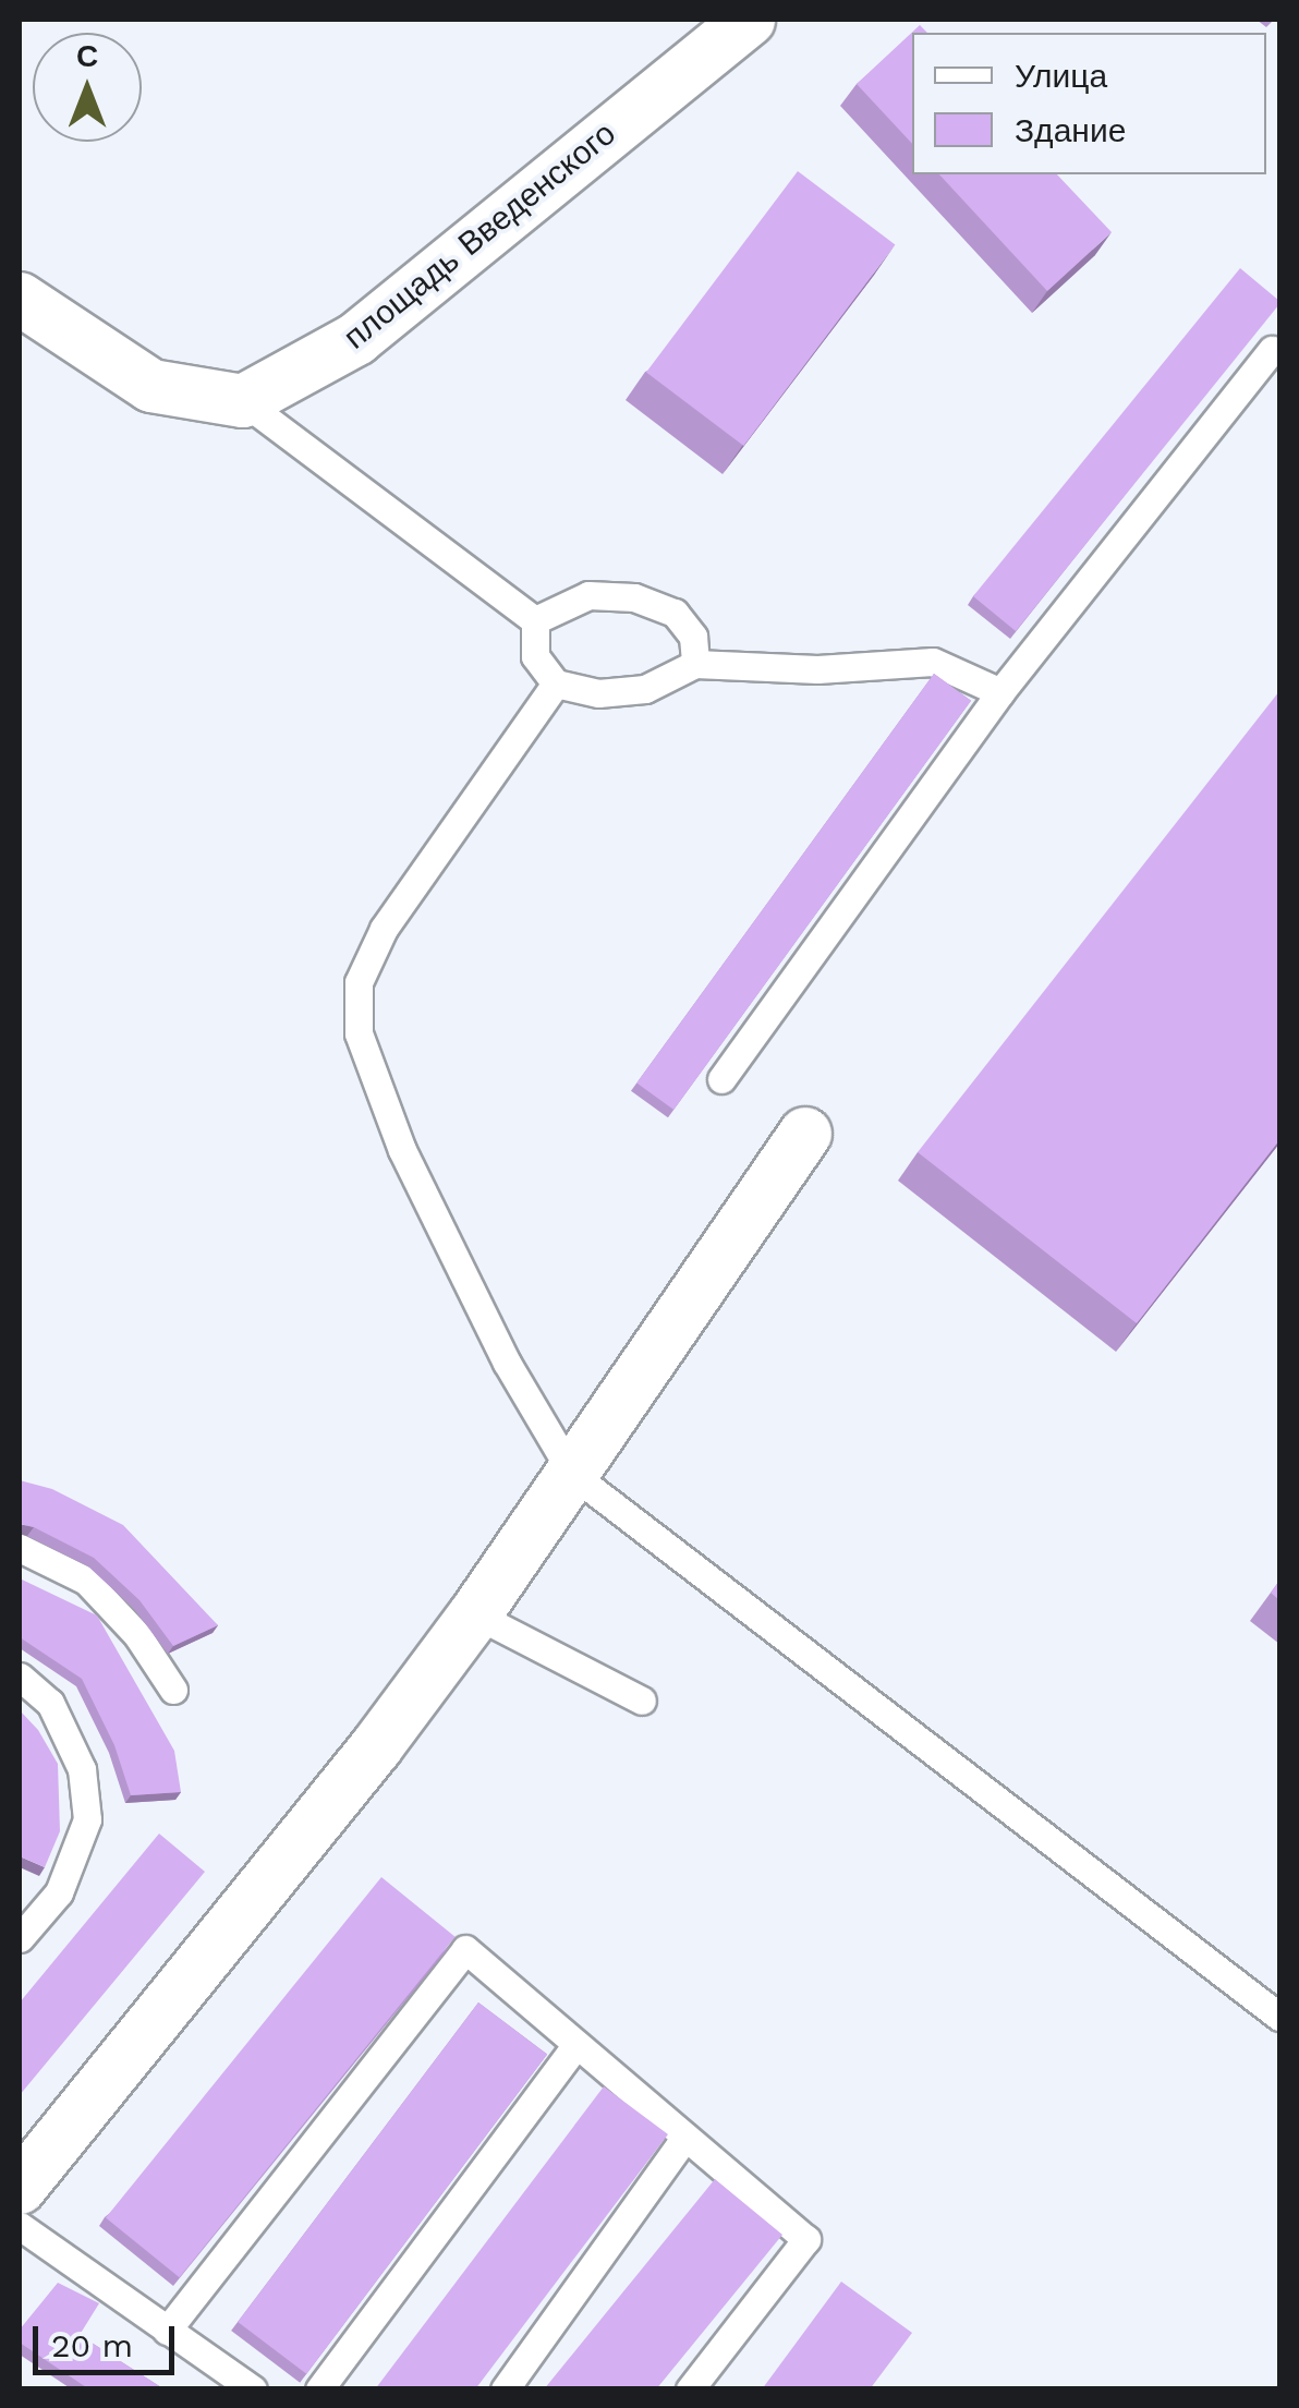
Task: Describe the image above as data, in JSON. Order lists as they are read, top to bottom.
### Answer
{
  "streets": {
    "street": ["площадь Введенского"]
  },
  "legend": ["Улица", "Здание"],
  "scale_bar": "20 m",
  "north": "top"
}
